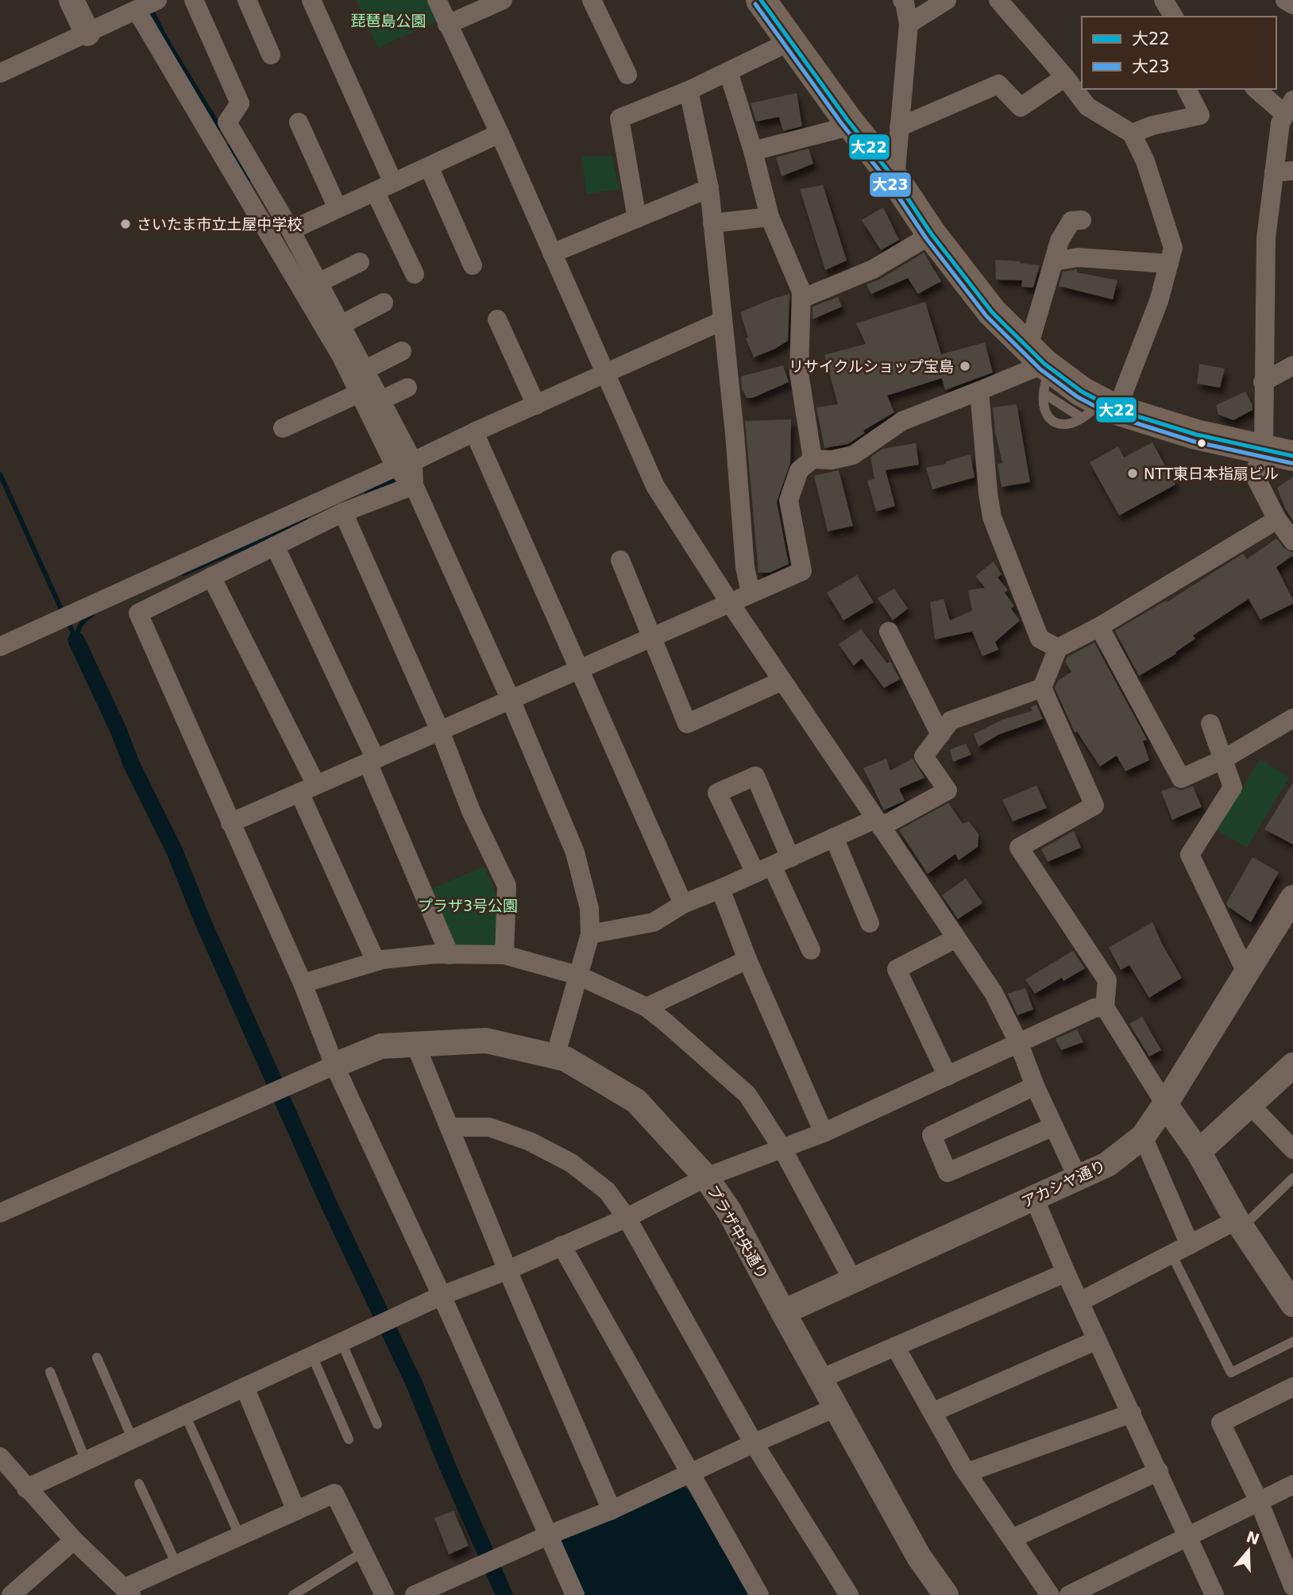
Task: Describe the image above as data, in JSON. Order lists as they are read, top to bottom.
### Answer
{
  "streets": {
    "street": ["アカシヤ通り", "プラザ中央通り"]
  },
  "crossings": [
    ["アカシヤ通り", "プラザ中央通り"]
  ],
  "parks": ["琵琶島公園", "プラザ3号公園"],
  "places": ["さいたま市立土屋中学校", "リサイクルショップ宝島", "NTT東日本指扇ビル"],
  "lines": ["transit line 大22", "transit line 大23"],
  "legend": ["大22", "大23"],
  "north": "top"
}
